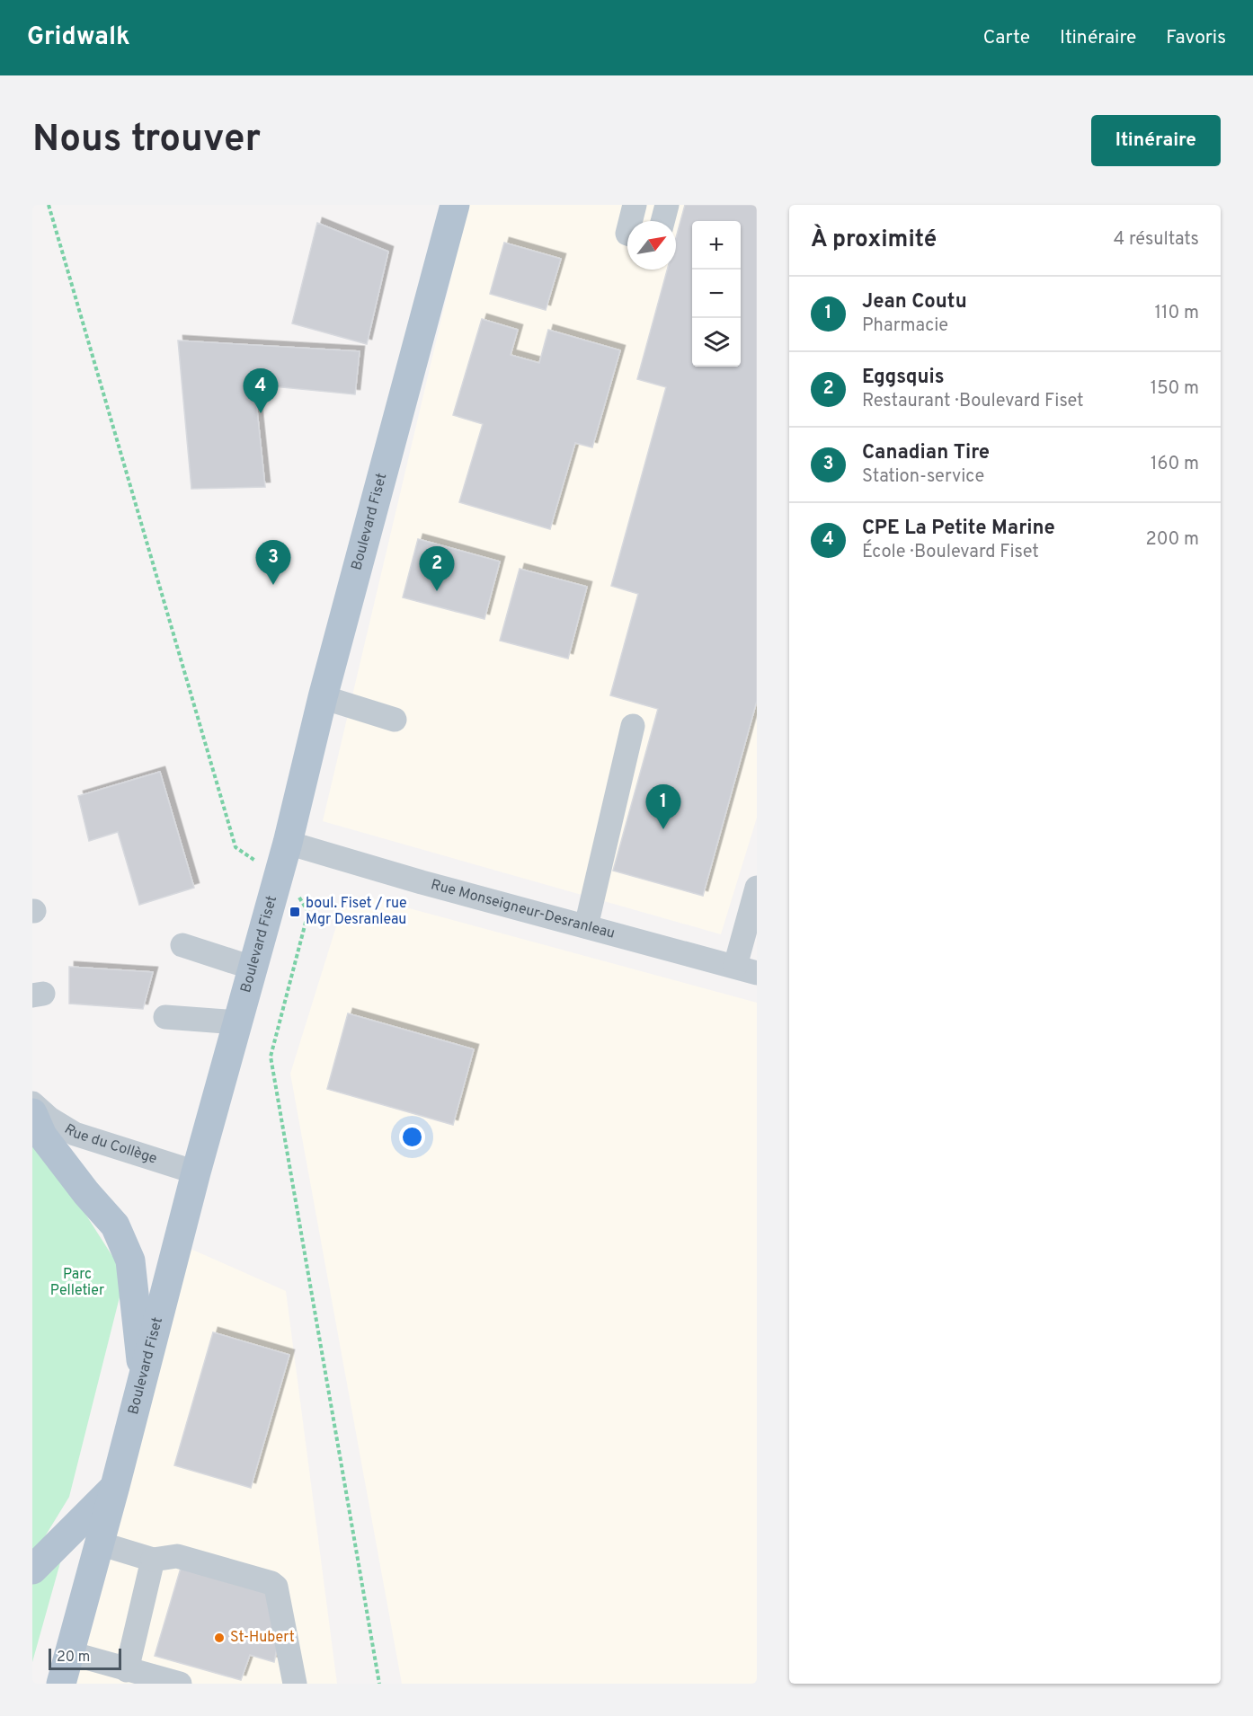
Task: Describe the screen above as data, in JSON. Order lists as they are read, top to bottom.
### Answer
{
  "streets": {
    "main road": ["Boulevard Fiset"],
    "street": ["Rue Monseigneur-Desranleau", "Rue du Collège"]
  },
  "crossings": [
    ["Boulevard Fiset", "Rue Monseigneur-Desranleau"],
    ["Boulevard Fiset", "Rue du Collège"]
  ],
  "parks": ["Parc Pelletier"],
  "places": {
    "transit": ["boul. Fiset / rue Mgr Desranleau"],
    "other": ["St-Hubert"]
  },
  "scale_bar": "20 m",
  "north": "top right",
  "page": {
    "header": "Gridwalk",
    "nav": ["Carte", "Itinéraire", "Favoris"],
    "buttons": "Itinéraire",
    "title": "Nous trouver",
    "heading": ["À proximité", "4 résultats"],
    "map_buttons": ["+", "−"],
    "list": [
      {
        "mark": "1",
        "name": "Jean Coutu",
        "note": "Pharmacie",
        "value": "110 m"
      },
      {
        "mark": "2",
        "name": "Eggsquis",
        "note": "Restaurant · Boulevard Fiset",
        "value": "150 m"
      },
      {
        "mark": "3",
        "name": "Canadian Tire",
        "note": "Station-service",
        "value": "160 m"
      },
      {
        "mark": "4",
        "name": "CPE La Petite Marine",
        "note": "École · Boulevard Fiset",
        "value": "200 m"
      }
    ],
    "pins": [
      "4",
      "3",
      "2",
      "1"
    ],
    "scale": "20 m"
  }
}
